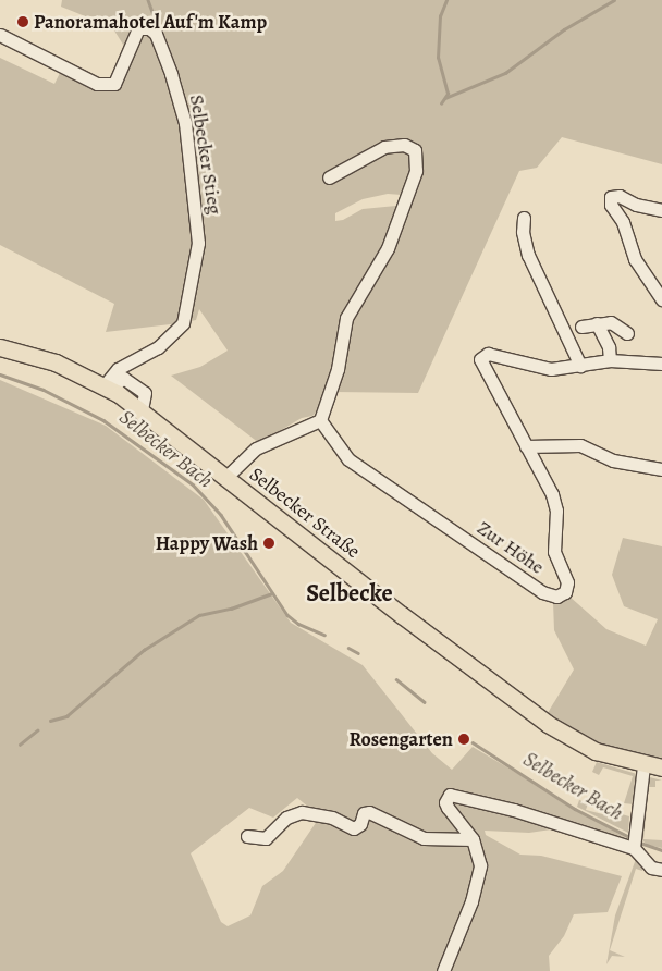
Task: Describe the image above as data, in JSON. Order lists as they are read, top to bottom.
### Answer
{
  "streets": {
    "main road": ["Selbecker Straße"],
    "street": ["Selbecker Stieg", "Zur Höhe"]
  },
  "crossings": [
    ["Selbecker Stieg", "Selbecker Straße"]
  ],
  "districts": ["Selbecke"],
  "water": ["Selbecker Bach"],
  "places": ["Panoramahotel Auf'm Kamp", "Happy Wash", "Rosengarten"]
}
